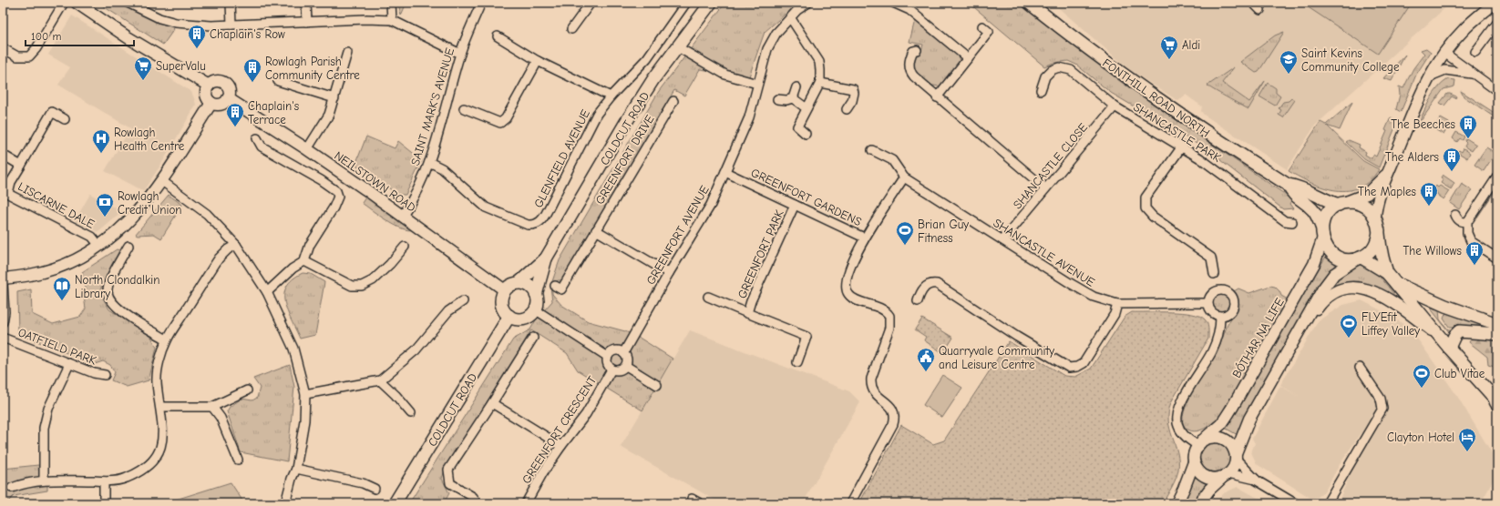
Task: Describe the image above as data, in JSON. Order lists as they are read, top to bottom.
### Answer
{
  "streets": {
    "main road": ["FONTHILL ROAD NORTH", "COLDCUT ROAD"],
    "street": [
      "SAINT MARK'S AVENUE",
      "SHANCASTLE PARK",
      "GLENFIELD AVENUE",
      "GREENFORT DRIVE",
      "SHANCASTLE CLOSE",
      "NEILSTOWN ROAD",
      "GREENFORT GARDENS",
      "LISCARNE DALE",
      "GREENFORT AVENUE",
      "SHANCASTLE AVENUE",
      "GREENFORT PARK",
      "BÓTHAR NA LIFE",
      "OATFIELD PARK",
      "GREENFORT CRESCENT"
    ]
  },
  "crossings": [
    ["FONTHILL ROAD NORTH", "BÓTHAR NA LIFE"],
    ["SAINT MARK'S AVENUE", "GLENFIELD AVENUE"],
    ["SAINT MARK'S AVENUE", "NEILSTOWN ROAD"],
    ["COLDCUT ROAD", "NEILSTOWN ROAD"],
    ["SHANCASTLE PARK", "SHANCASTLE CLOSE"],
    ["SHANCASTLE CLOSE", "SHANCASTLE AVENUE"],
    ["GREENFORT GARDENS", "GREENFORT AVENUE"],
    ["GREENFORT GARDENS", "GREENFORT PARK"],
    ["GREENFORT AVENUE", "GREENFORT CRESCENT"]
  ],
  "places": {
    "building": [
      "Chaplain's Row",
      "Rowlagh Parish Community Centre",
      "Chaplain's Terrace",
      "The Beeches",
      "The Alders",
      "The Maples",
      "The Willows"
    ],
    "supermarket": ["Aldi", "SuperValu"],
    "school or university": ["Saint Kevins Community College"],
    "hospital": ["Rowlagh Health Centre"],
    "bank": ["Rowlagh Credit Union"],
    "sports": ["Brian Guy Fitness", "FLYEfit Liffey Valley", "Club Vitae"],
    "library": ["North Clondalkin Library"],
    "public building": ["Quarryvale Community and Leisure Centre"],
    "hotel": ["Clayton Hotel"]
  },
  "scale_bar": "100 m"
}
